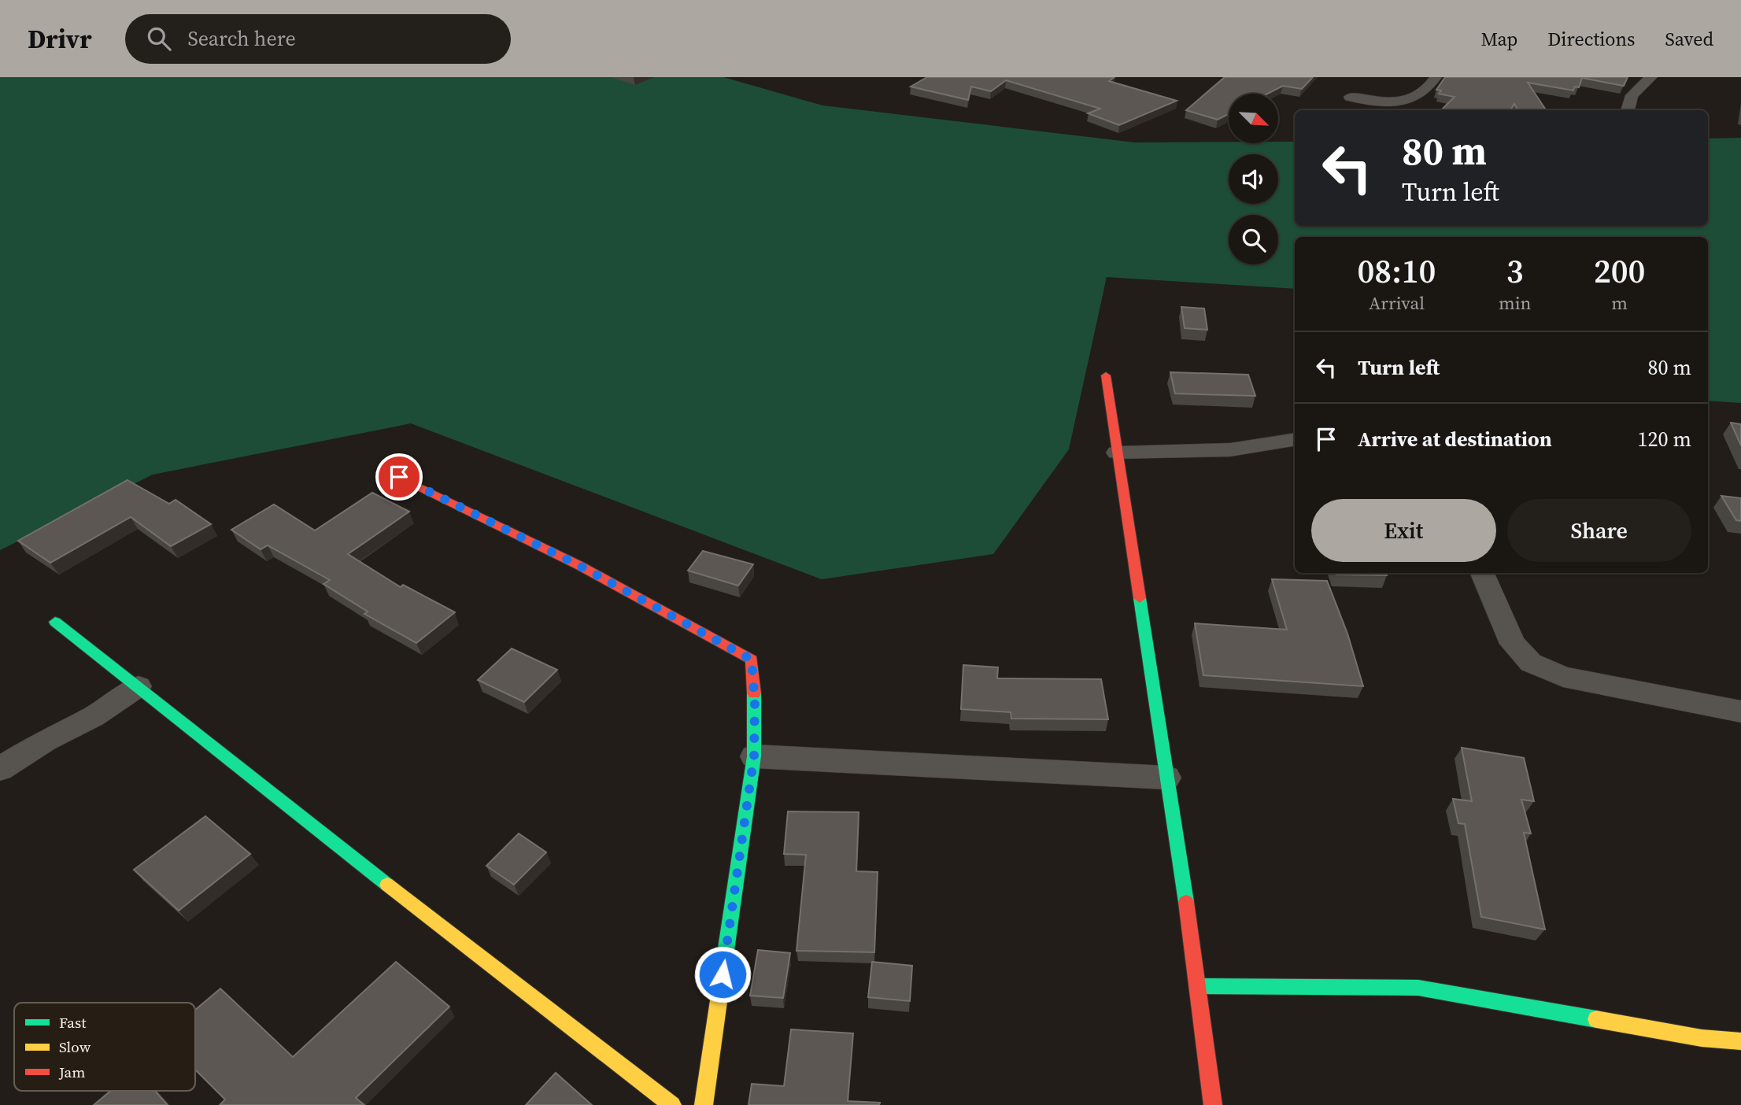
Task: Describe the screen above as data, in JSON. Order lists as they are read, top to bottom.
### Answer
{
  "legend": ["Fast", "Slow", "Jam"],
  "north": "bottom right",
  "page": {
    "header": "Drivr",
    "search": "Search here",
    "nav": ["Map", "Directions", "Saved"],
    "turn": ["80 m", "Turn left"],
    "eta": [
      "08:10",
      "Arrival",
      "3",
      "min",
      "200",
      "m"
    ],
    "list": [
      {
        "name": "Turn left",
        "value": "80 m"
      },
      {
        "name": "Arrive at destination",
        "value": "120 m"
      }
    ],
    "buttons": ["Exit", "Share"]
  }
}
